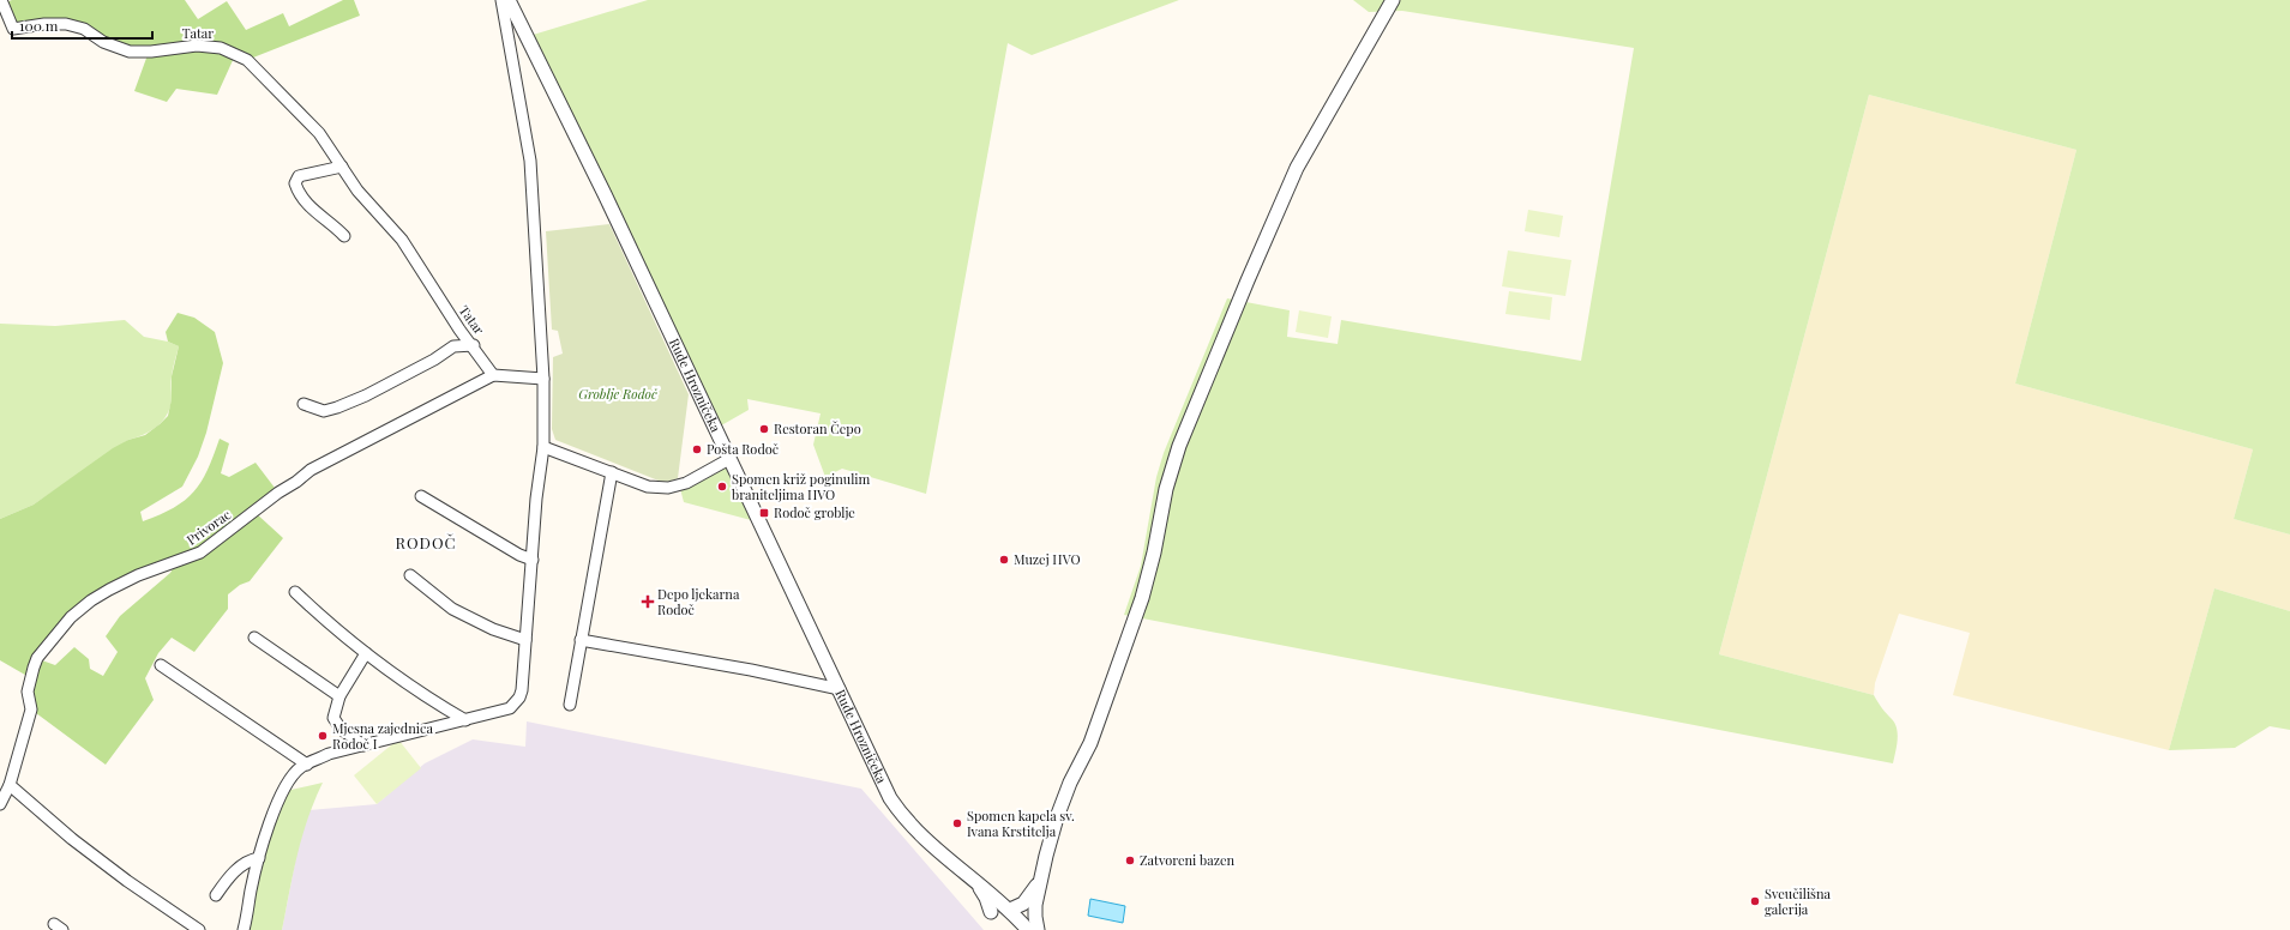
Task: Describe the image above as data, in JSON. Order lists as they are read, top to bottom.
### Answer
{
  "streets": {
    "street": ["Tatar", "Rude Hrozničeka", "Privorac"]
  },
  "crossings": [
    ["Tatar", "Privorac"]
  ],
  "districts": ["RODOČ"],
  "parks": ["Groblje Rodoč"],
  "places": {
    "other": [
      "Restoran Čepo",
      "Pošta Rodoč",
      "Spomen križ poginulim braniteljima HVO",
      "Muzej HVO",
      "Mjesna zajednica Rodoč I",
      "Spomen kapela sv. Ivana Krstitelja",
      "Zatvoreni bazen",
      "Sveučilišna galerija"
    ],
    "transit": ["Rodoč groblje"],
    "health": ["Depo ljekarna Rodoč"]
  },
  "scale_bar": "100 m"
}
